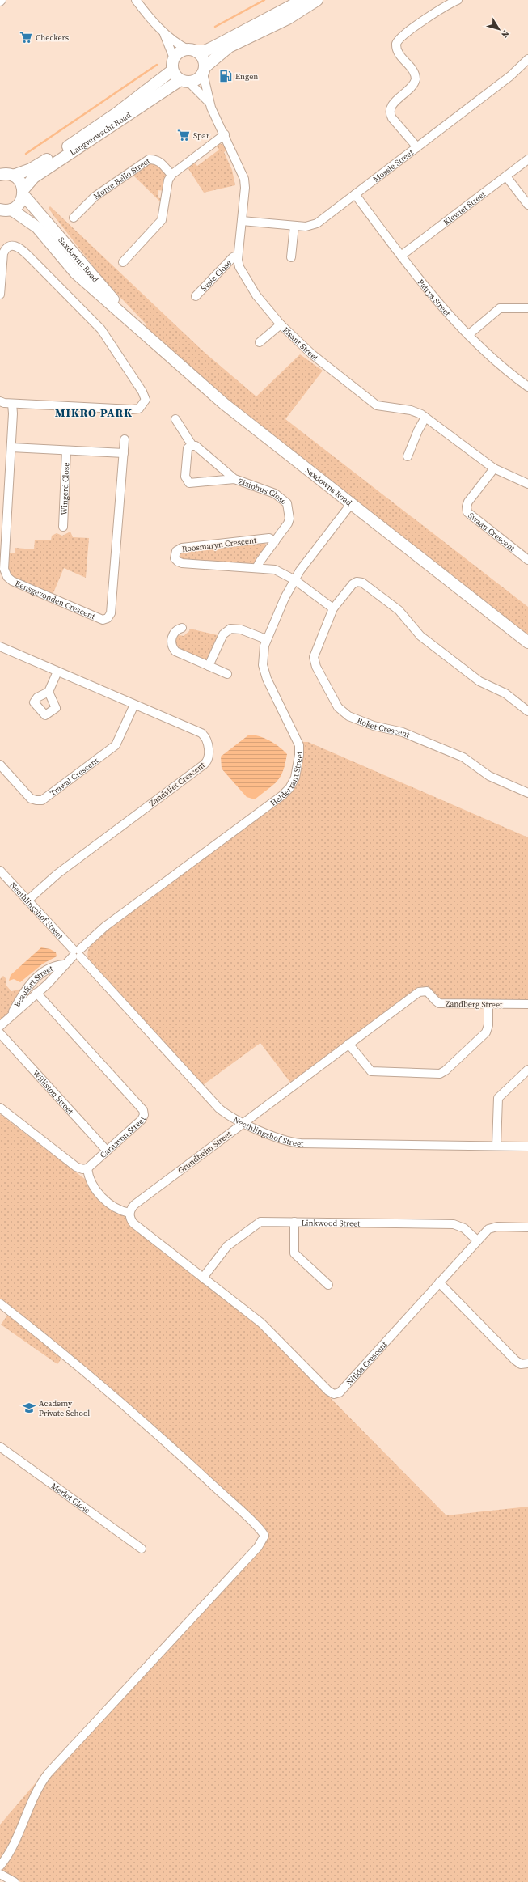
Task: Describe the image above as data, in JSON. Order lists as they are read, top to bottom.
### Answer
{
  "streets": {
    "street": [
      "Langverwacht Road",
      "Mossie Street",
      "Monte Bello Street",
      "Kiewiet Street",
      "Saxdowns Road",
      "Sysie Close",
      "Patrys Street",
      "Fisant Street",
      "Wingerd Close",
      "Ziziphus Close",
      "Swaan Crescent",
      "Roosmaryn Crescent",
      "Eensgevonden Crescent",
      "Roket Crescent",
      "Trawal Crescent",
      "Helderrant Street",
      "Zandvliet Crescent",
      "Neethlingshof Street",
      "Beaufort Street",
      "Zandberg Street",
      "Williston Street",
      "Carnavon Street",
      "Grundheim Street",
      "Linkwood Street",
      "Nitida Crescent",
      "Merlot Close"
    ]
  },
  "crossings": [
    ["Langverwacht Road", "Saxdowns Road"],
    ["Langverwacht Road", "Fisant Street"],
    ["Mossie Street", "Patrys Street"],
    ["Mossie Street", "Fisant Street"],
    ["Kiewiet Street", "Patrys Street"],
    ["Saxdowns Road", "Helderrant Street"],
    ["Sysie Close", "Fisant Street"],
    ["Fisant Street", "Swaan Crescent"],
    ["Ziziphus Close", "Roosmaryn Crescent"],
    ["Roosmaryn Crescent", "Helderrant Street"],
    ["Trawal Crescent", "Zandvliet Crescent"],
    ["Helderrant Street", "Neethlingshof Street"],
    ["Helderrant Street", "Beaufort Street"],
    ["Zandvliet Crescent", "Neethlingshof Street"],
    ["Neethlingshof Street", "Beaufort Street"],
    ["Neethlingshof Street", "Grundheim Street"],
    ["Beaufort Street", "Carnavon Street"],
    ["Zandberg Street", "Grundheim Street"],
    ["Williston Street", "Carnavon Street"],
    ["Linkwood Street", "Nitida Crescent"]
  ],
  "districts": ["MIKRO PARK"],
  "places": {
    "supermarket": ["Checkers", "Spar"],
    "fuel station": ["Engen"],
    "school or university": ["Academy Private School"]
  },
  "north": "bottom right"
}
